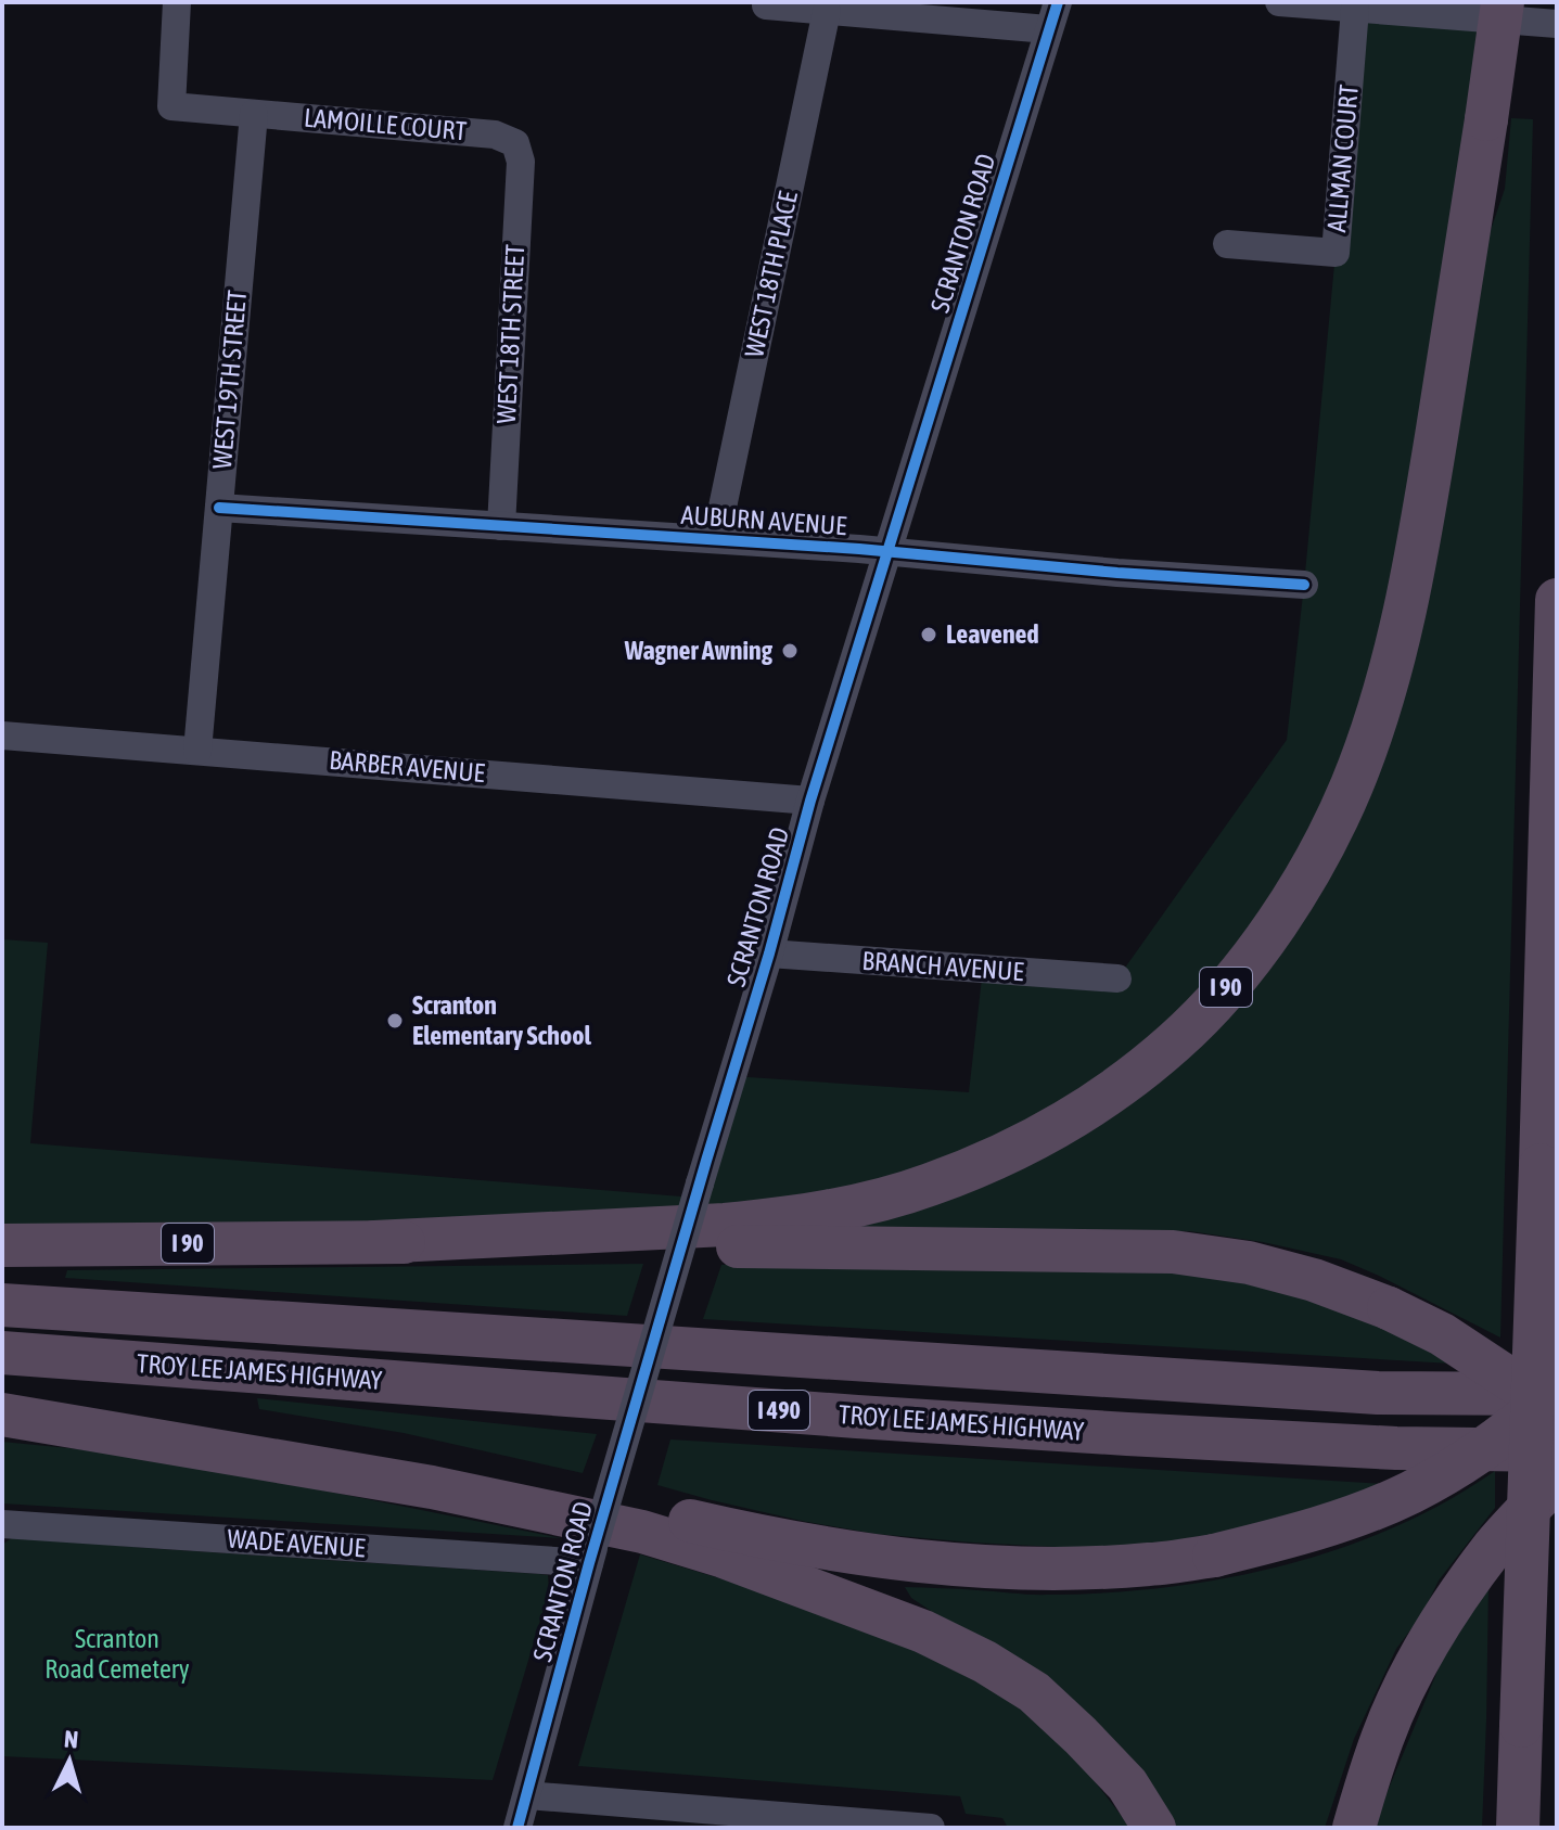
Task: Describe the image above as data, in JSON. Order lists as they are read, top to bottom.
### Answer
{
  "streets": {
    "highway": ["I 90", "TROY LEE JAMES HIGHWAY", "I 490"],
    "street": [
      "LAMOILLE COURT",
      "ALLMAN COURT",
      "SCRANTON ROAD",
      "WEST 18TH PLACE",
      "WEST 18TH STREET",
      "WEST 19TH STREET",
      "AUBURN AVENUE",
      "BARBER AVENUE",
      "BRANCH AVENUE",
      "WADE AVENUE"
    ]
  },
  "crossings": [
    ["LAMOILLE COURT", "WEST 18TH STREET"],
    ["LAMOILLE COURT", "WEST 19TH STREET"],
    ["SCRANTON ROAD", "AUBURN AVENUE"],
    ["SCRANTON ROAD", "BARBER AVENUE"],
    ["SCRANTON ROAD", "BRANCH AVENUE"],
    ["SCRANTON ROAD", "WADE AVENUE"],
    ["WEST 18TH PLACE", "AUBURN AVENUE"],
    ["WEST 18TH STREET", "AUBURN AVENUE"],
    ["WEST 19TH STREET", "AUBURN AVENUE"],
    ["WEST 19TH STREET", "BARBER AVENUE"]
  ],
  "parks": ["Scranton Road Cemetery"],
  "places": ["Leavened", "Wagner Awning", "Scranton Elementary School"],
  "north": "top"
}
